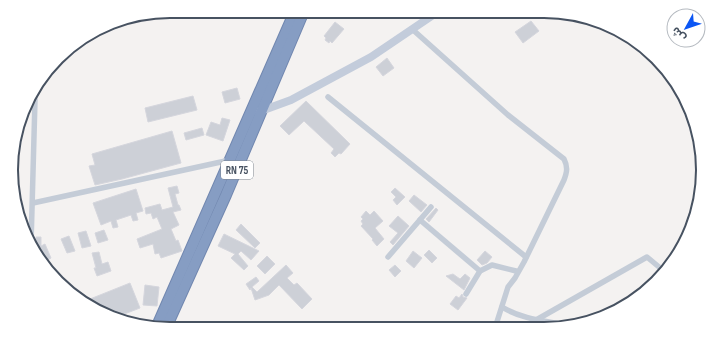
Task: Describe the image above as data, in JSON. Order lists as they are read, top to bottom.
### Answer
{
  "streets": {
    "highway": ["RN 75"]
  },
  "north": "bottom left"
}
